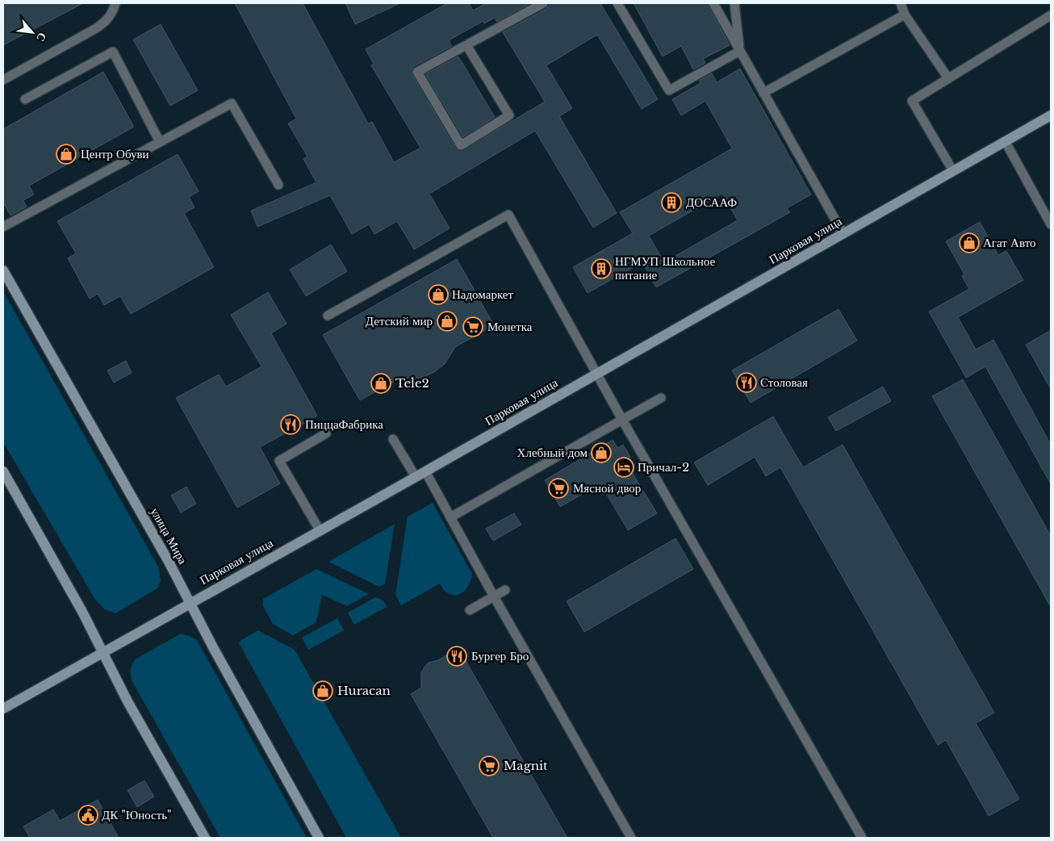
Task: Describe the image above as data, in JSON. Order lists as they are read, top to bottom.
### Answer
{
  "streets": {
    "main road": ["Парковая улица", "улица Мира"]
  },
  "crossings": [
    ["Парковая улица", "улица Мира"]
  ],
  "places": {
    "shop": [
      "Центр Обуви",
      "Агат Авто",
      "Надомаркет",
      "Детский мир",
      "Tele2",
      "Хлебный дом",
      "Huracan"
    ],
    "building": ["ДОСААФ", "НГМУП Школьное питание"],
    "supermarket": ["Монетка", "Мясной двор", "Magnit"],
    "restaurant": ["Столовая", "ПиццаФабрика", "Бургер Бро"],
    "hotel": ["Причал-2"],
    "public building": ["ДК \"Юность\""]
  },
  "north": "bottom right"
}
